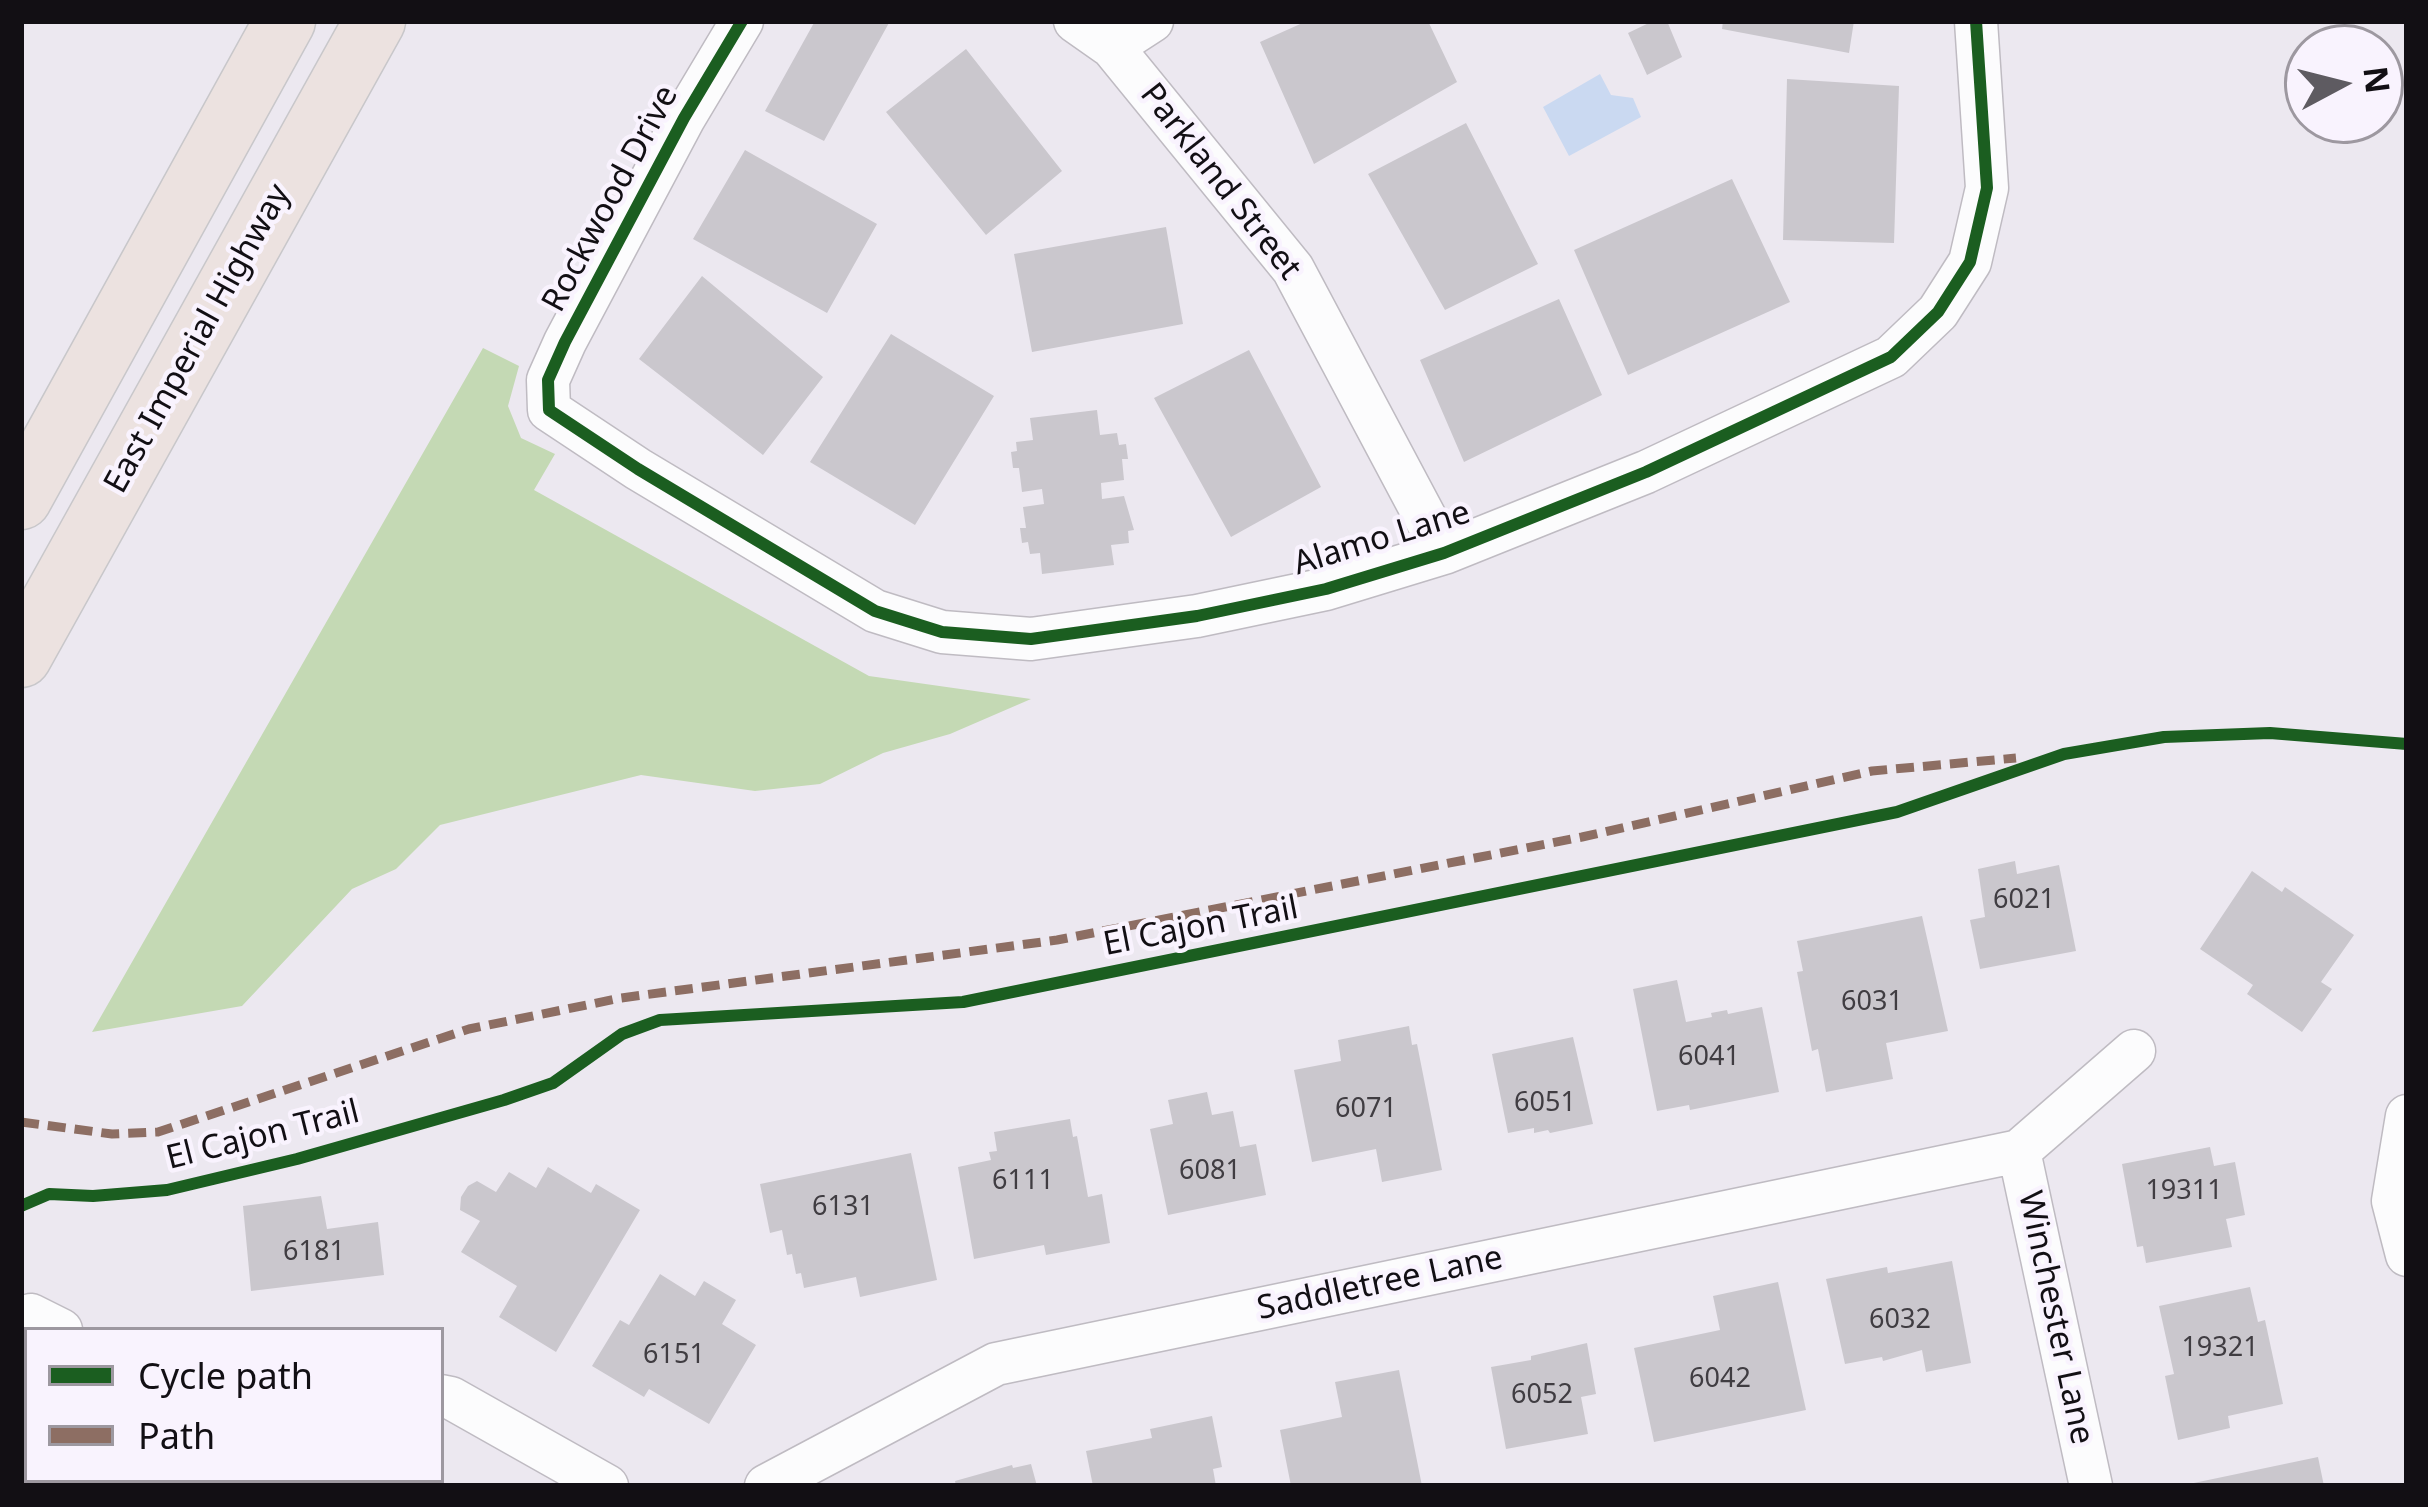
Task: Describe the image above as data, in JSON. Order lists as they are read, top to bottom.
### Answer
{
  "streets": {
    "highway": ["East Imperial Highway"],
    "street": [
      "Parkland Street",
      "Rockwood Drive",
      "Alamo Lane",
      "Saddletree Lane",
      "Winchester Lane"
    ],
    "cycle path": ["El Cajon Trail"]
  },
  "crossings": [
    ["Parkland Street", "Alamo Lane"],
    ["Rockwood Drive", "Alamo Lane"],
    ["Saddletree Lane", "Winchester Lane"]
  ],
  "house_numbers": [
    "6021",
    "6031",
    "6041",
    "6051",
    "6071",
    "6081",
    "6111",
    "19311",
    "6131",
    "6181",
    "6032",
    "19321",
    "6151",
    "6042",
    "6052"
  ],
  "legend": ["Cycle path", "Path"],
  "north": "right"
}
